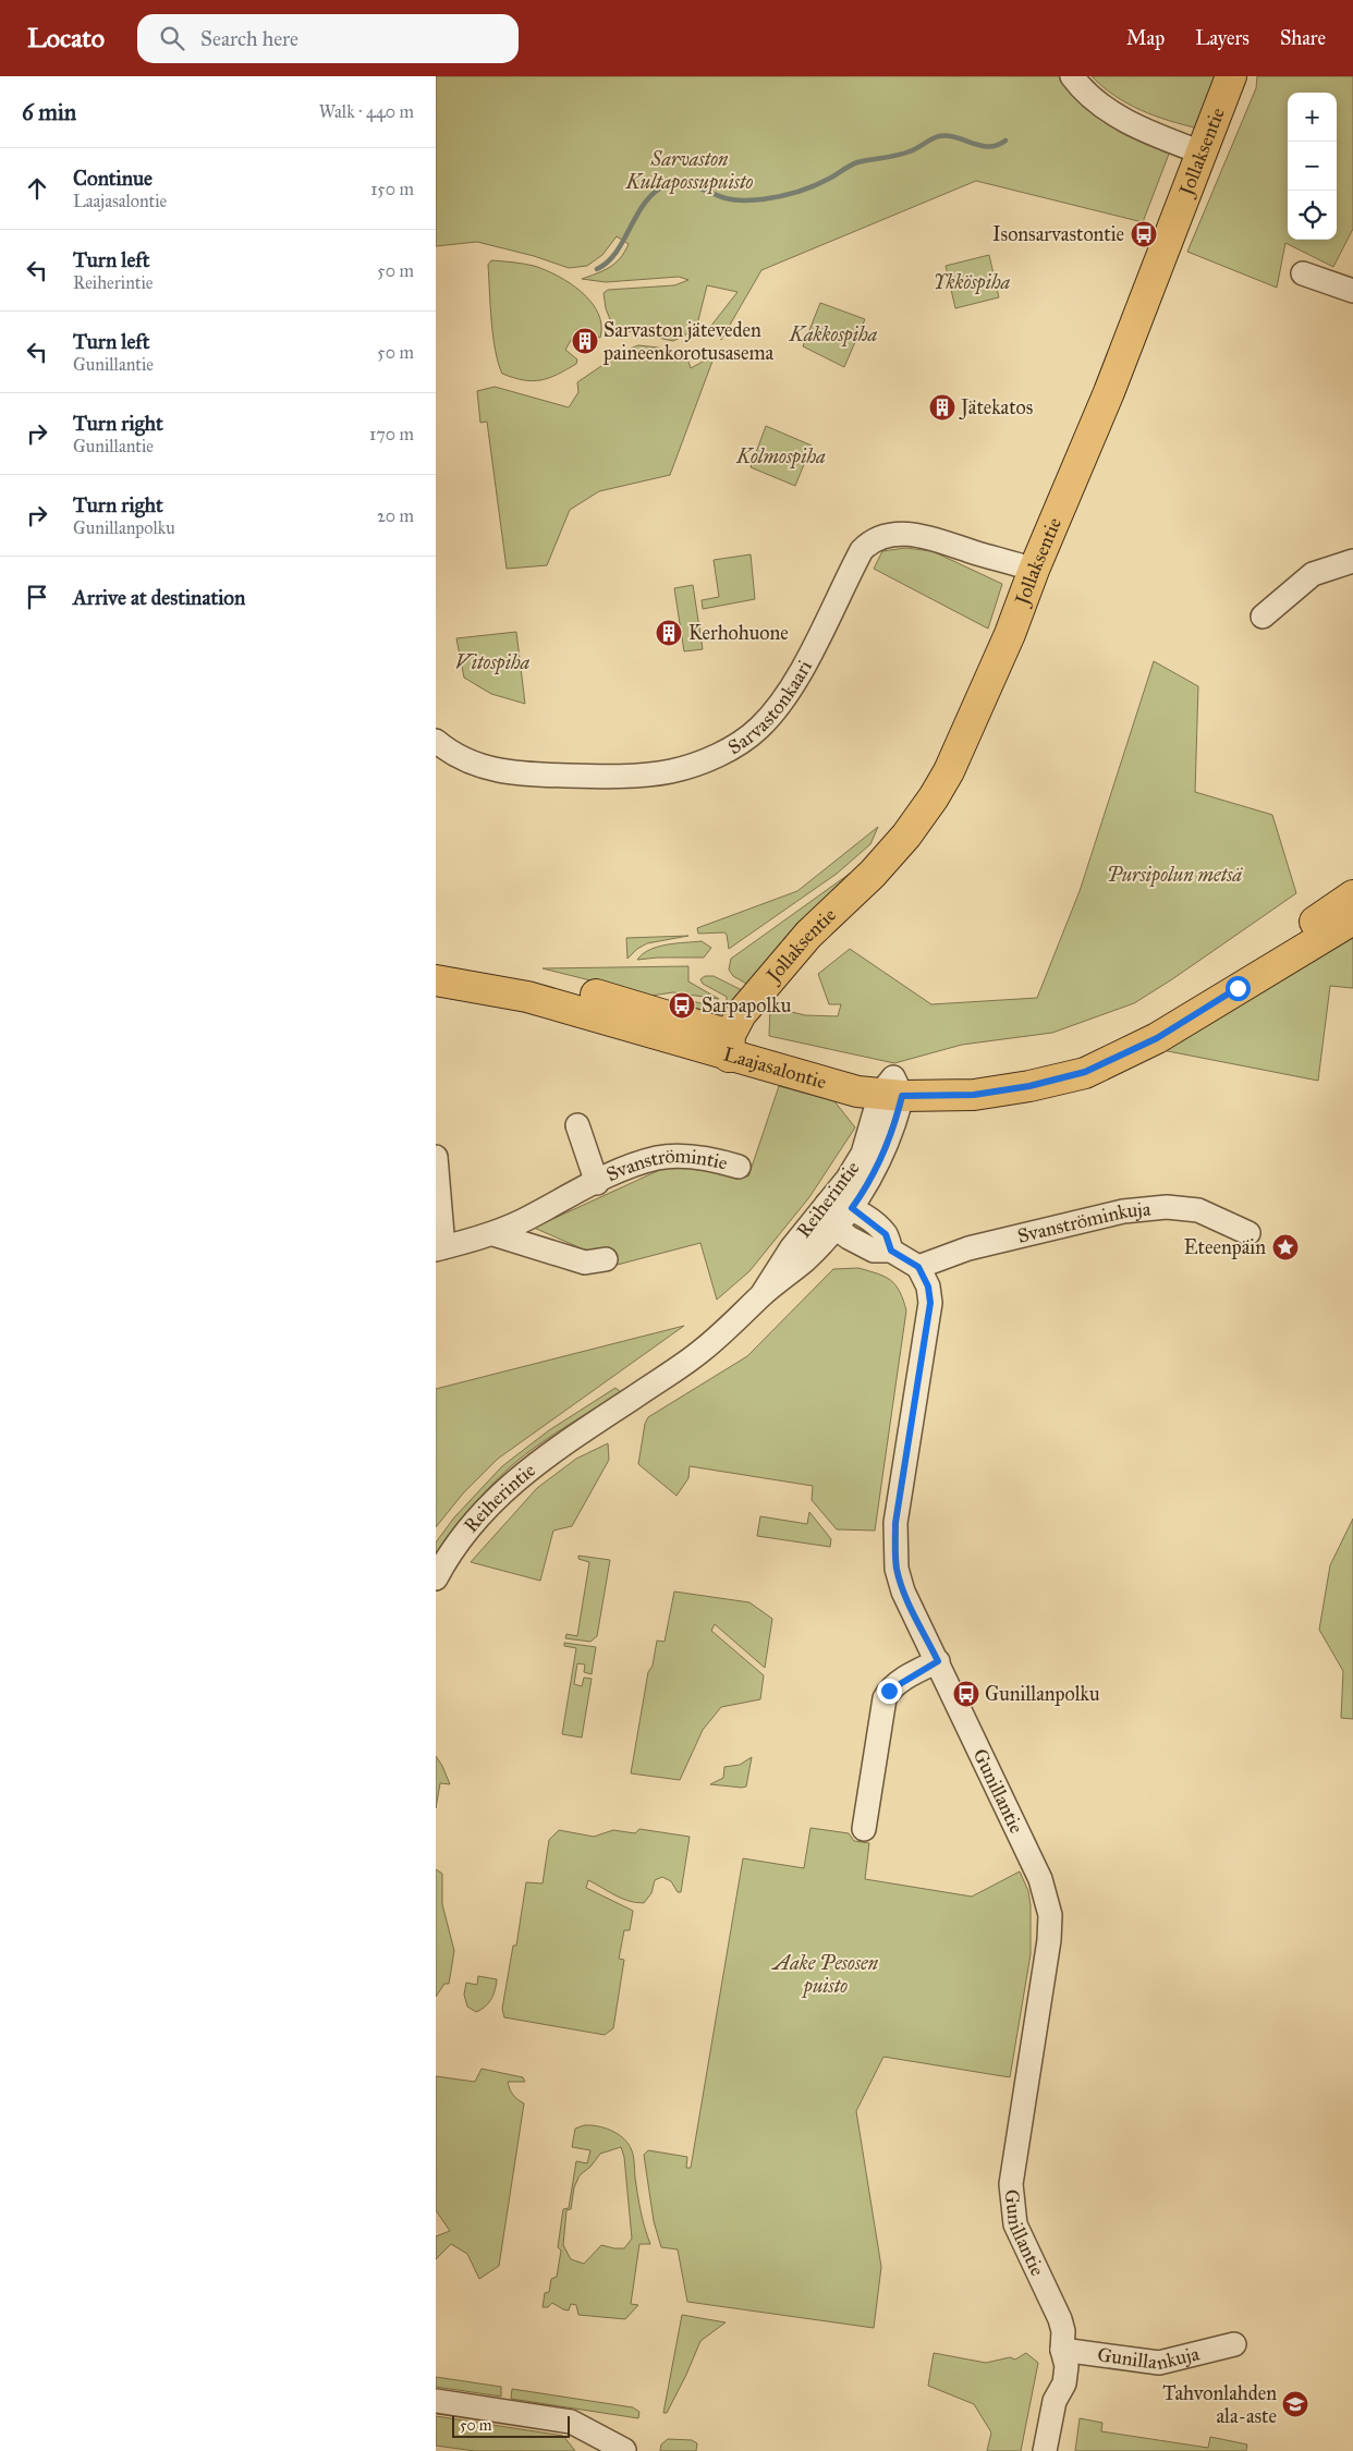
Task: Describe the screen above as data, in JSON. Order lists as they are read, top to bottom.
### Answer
{
  "streets": {
    "main road": ["Jollaksentie", "Laajasalontie"],
    "street": [
      "Sarvastonkaari",
      "Svanströmintie",
      "Reiherintie",
      "Svanströminkuja",
      "Gunillantie",
      "Gunillankuja"
    ]
  },
  "crossings": [
    ["Jollaksentie", "Sarvastonkaari"],
    ["Jollaksentie", "Laajasalontie"],
    ["Laajasalontie", "Reiherintie"],
    ["Svanströminkuja", "Gunillantie"],
    ["Gunillantie", "Gunillankuja"]
  ],
  "parks": [
    "Sarvaston Kultapossupuisto",
    "Ykköspiha",
    "Kakkospiha",
    "Kolmospiha",
    "Vitospiha",
    "Pursipolun metsä",
    "Aake Pesosen puisto"
  ],
  "places": {
    "bus stop": ["Isonsarvastontie", "Sarpapolku", "Gunillanpolku"],
    "building": ["Sarvaston jäteveden paineenkorotusasema", "Jätekatos", "Kerhohuone"],
    "place": ["Eteenpäin"],
    "school or university": ["Tahvonlahden ala-aste"]
  },
  "scale_bar": "50 m",
  "page": {
    "header": "Locato",
    "search": "Search here",
    "nav": ["Map", "Layers", "Share"],
    "heading": ["6 min", "Walk · 440 m"],
    "map_buttons": ["+", "−"],
    "list": [
      ["Continue", "Laajasalontie", "150 m"],
      ["Turn left", "Reiherintie", "50 m"],
      ["Turn left", "Gunillantie", "50 m"],
      ["Turn right", "Gunillantie", "170 m"],
      ["Turn right", "Gunillanpolku", "20 m"],
      "Arrive at destination"
    ],
    "scale": "50 m"
  }
}
